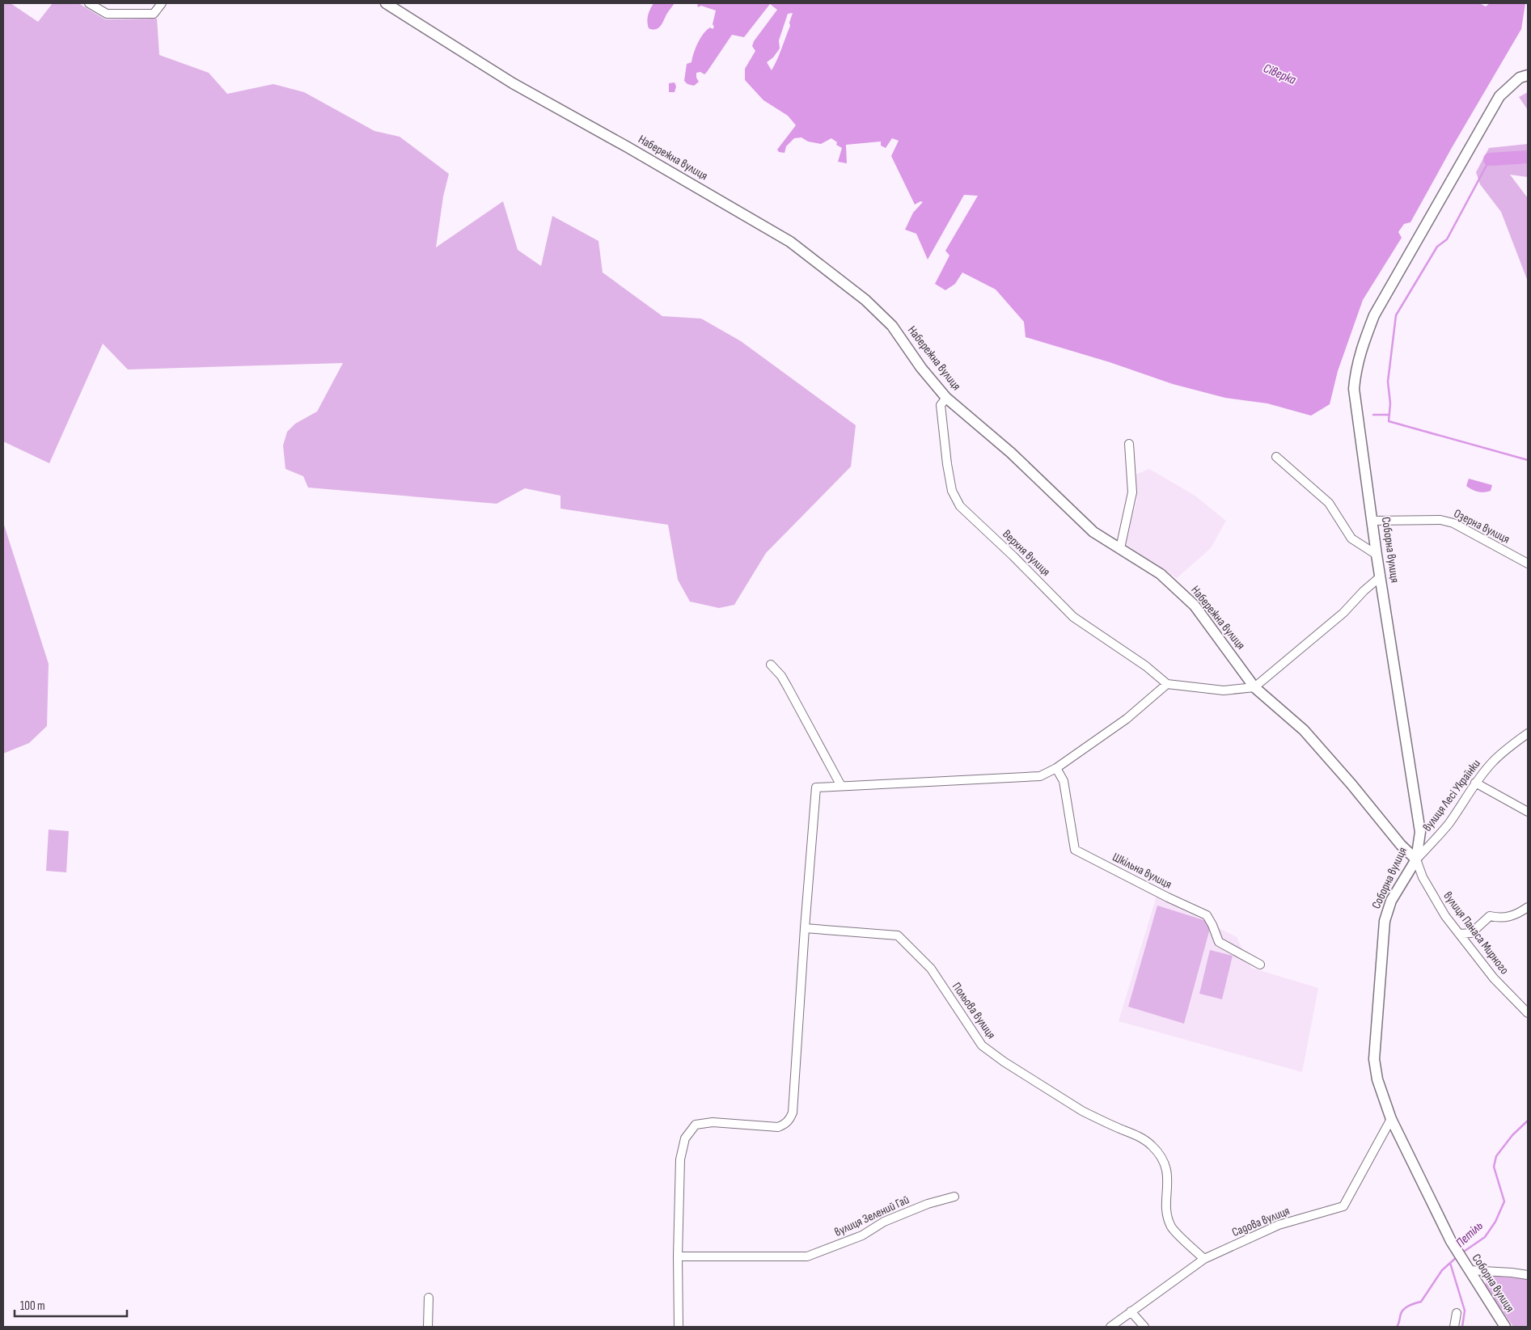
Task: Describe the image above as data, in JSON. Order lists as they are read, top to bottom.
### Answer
{
  "streets": {
    "street": [
      "Набережна вулиця",
      "Озерна вулиця",
      "Соборна вулиця",
      "Верхня вулиця",
      "вулиця Лесі Українки",
      "Шкільна вулиця",
      "вулиця Панаса Мирного",
      "Польова вулиця",
      "вулиця Зелений Гай",
      "Садова вулиця"
    ]
  },
  "crossings": [
    ["Набережна вулиця", "Соборна вулиця"],
    ["Набережна вулиця", "Верхня вулиця"],
    ["Набережна вулиця", "вулиця Лесі Українки"],
    ["Набережна вулиця", "вулиця Панаса Мирного"],
    ["Озерна вулиця", "Соборна вулиця"],
    ["Соборна вулиця", "вулиця Лесі Українки"],
    ["Соборна вулиця", "вулиця Панаса Мирного"],
    ["Соборна вулиця", "Садова вулиця"],
    ["вулиця Лесі Українки", "вулиця Панаса Мирного"],
    ["Польова вулиця", "Садова вулиця"]
  ],
  "water": ["Сіверка", "Петіль"],
  "scale_bar": "100 m"
}
